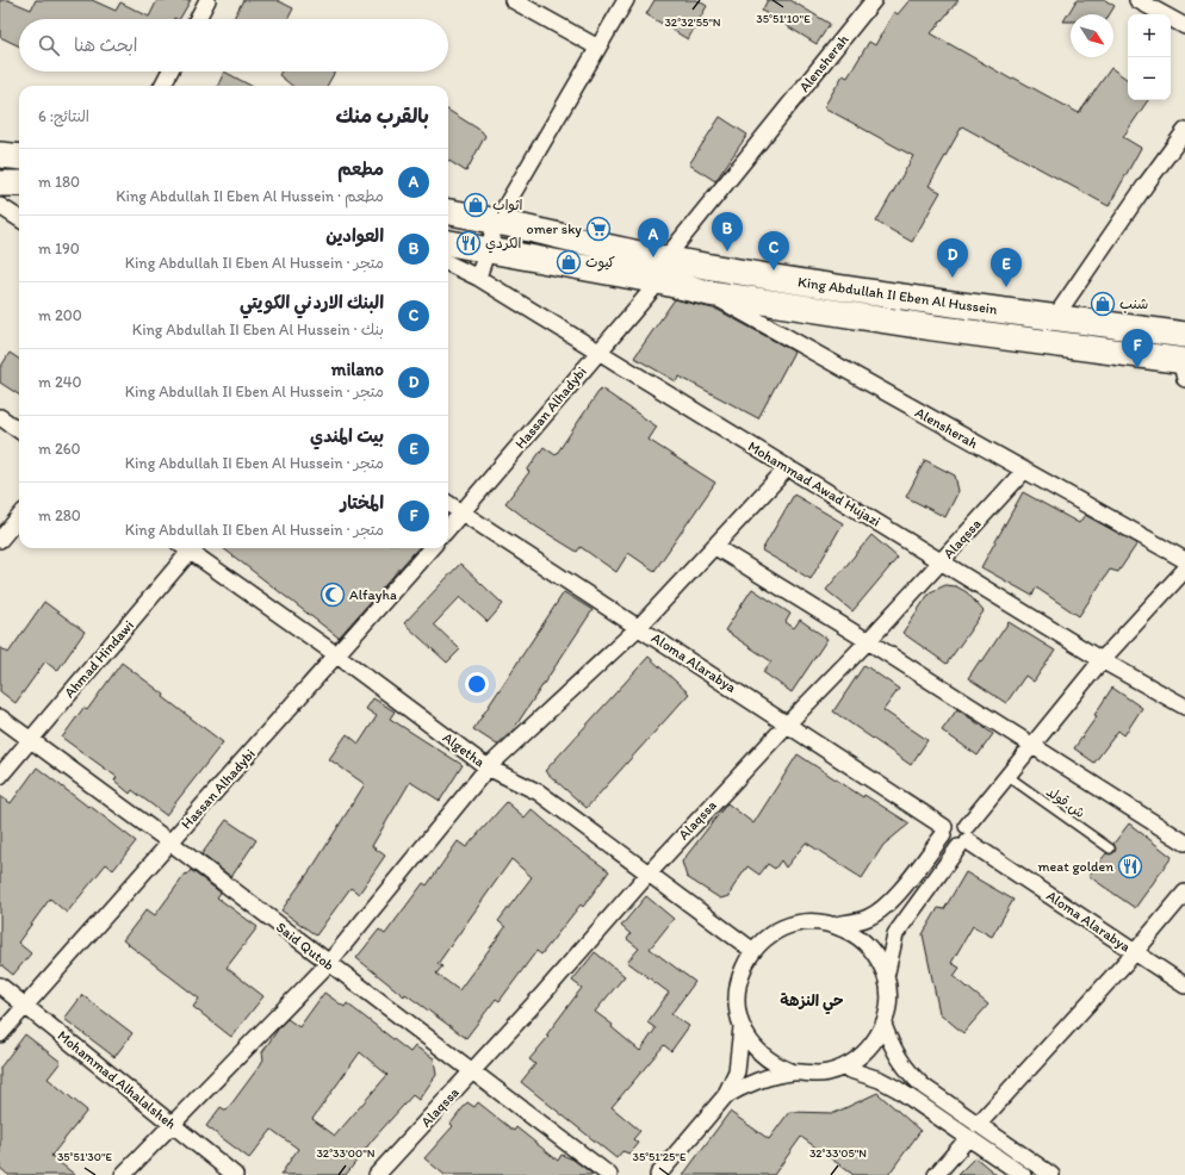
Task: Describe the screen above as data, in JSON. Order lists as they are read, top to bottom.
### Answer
{
  "streets": {
    "main road": ["King Abdullah II Eben Al Hussein"],
    "street": [
      "Alensherah",
      "Hassan Alhadybi",
      "Mohammad Awad Hujazi",
      "Alaqssa",
      "Ahmad Hindawi",
      "Aloma Alarabya",
      "Algetha",
      "Said Qutob",
      "Mohammad Alhalalsheh"
    ],
    "lane": ["ش.قولد"]
  },
  "crossings": [
    ["Alensherah", "King Abdullah II Eben Al Hussein"],
    ["Alensherah", "Hassan Alhadybi"],
    ["Alensherah", "Alaqssa"],
    ["King Abdullah II Eben Al Hussein", "Hassan Alhadybi"],
    ["Hassan Alhadybi", "Mohammad Awad Hujazi"],
    ["Hassan Alhadybi", "Aloma Alarabya"],
    ["Hassan Alhadybi", "Algetha"],
    ["Hassan Alhadybi", "Said Qutob"],
    ["Hassan Alhadybi", "Mohammad Alhalalsheh"],
    ["Mohammad Awad Hujazi", "Alaqssa"],
    ["Alaqssa", "Aloma Alarabya"],
    ["Alaqssa", "Algetha"],
    ["Alaqssa", "Said Qutob"],
    ["Ahmad Hindawi", "Said Qutob"]
  ],
  "districts": ["حي النزهة"],
  "places": {
    "shop": ["اثواب", "كيوت", "شنب"],
    "supermarket": ["omer sky"],
    "restaurant": ["الكردي", "meat golden"],
    "mosque": ["Alfayha"]
  },
  "north": "bottom right",
  "page": {
    "map_buttons": ["+", "−"],
    "search": "ابحث هنا",
    "heading": ["بالقرب منك", "النتائج: 6"],
    "list": [
      {
        "mark": "A",
        "name": "مطعم",
        "note": "مطعم · King Abdullah II Eben Al Hussein",
        "value": "180 m"
      },
      {
        "mark": "B",
        "name": "العوادين",
        "note": "متجر · King Abdullah II Eben Al Hussein",
        "value": "190 m"
      },
      {
        "mark": "C",
        "name": "البنك الاردني الكويتي",
        "note": "بنك · King Abdullah II Eben Al Hussein",
        "value": "200 m"
      },
      {
        "mark": "D",
        "name": "milano",
        "note": "متجر · King Abdullah II Eben Al Hussein",
        "value": "240 m"
      },
      {
        "mark": "E",
        "name": "بيت المندي",
        "note": "متجر · King Abdullah II Eben Al Hussein",
        "value": "260 m"
      },
      {
        "mark": "F",
        "name": "المختار",
        "note": "متجر · King Abdullah II Eben Al Hussein",
        "value": "280 m"
      }
    ],
    "pins": [
      "B",
      "A",
      "C",
      "D",
      "E",
      "F"
    ]
  },
  "coordinates": [
    "35°51'10\"E",
    "32°32'55\"N",
    "32°33'00\"N",
    "32°33'05\"N",
    "35°51'30\"E",
    "35°51'25\"E"
  ]
}
